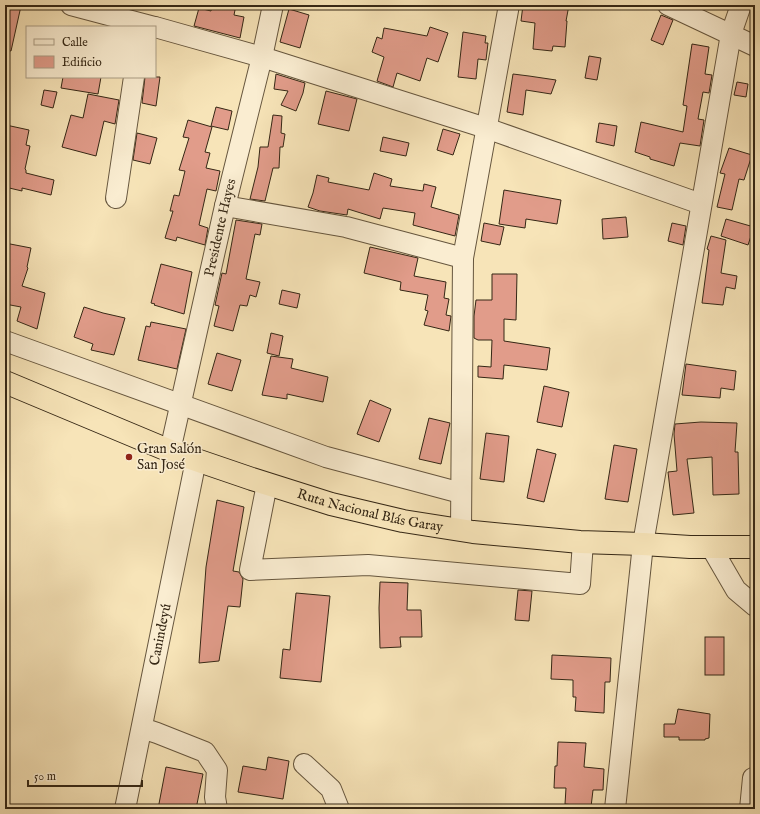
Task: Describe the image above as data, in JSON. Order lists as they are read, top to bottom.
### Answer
{
  "streets": {
    "highway": ["Ruta Nacional Blás Garay"],
    "street": ["Presidente Hayes", "Canindeyú"]
  },
  "crossings": [
    ["Presidente Hayes", "Ruta Nacional Blás Garay"],
    ["Ruta Nacional Blás Garay", "Canindeyú"]
  ],
  "places": ["Gran Salón San José"],
  "legend": ["Calle", "Edificio"],
  "scale_bar": "50 m"
}
